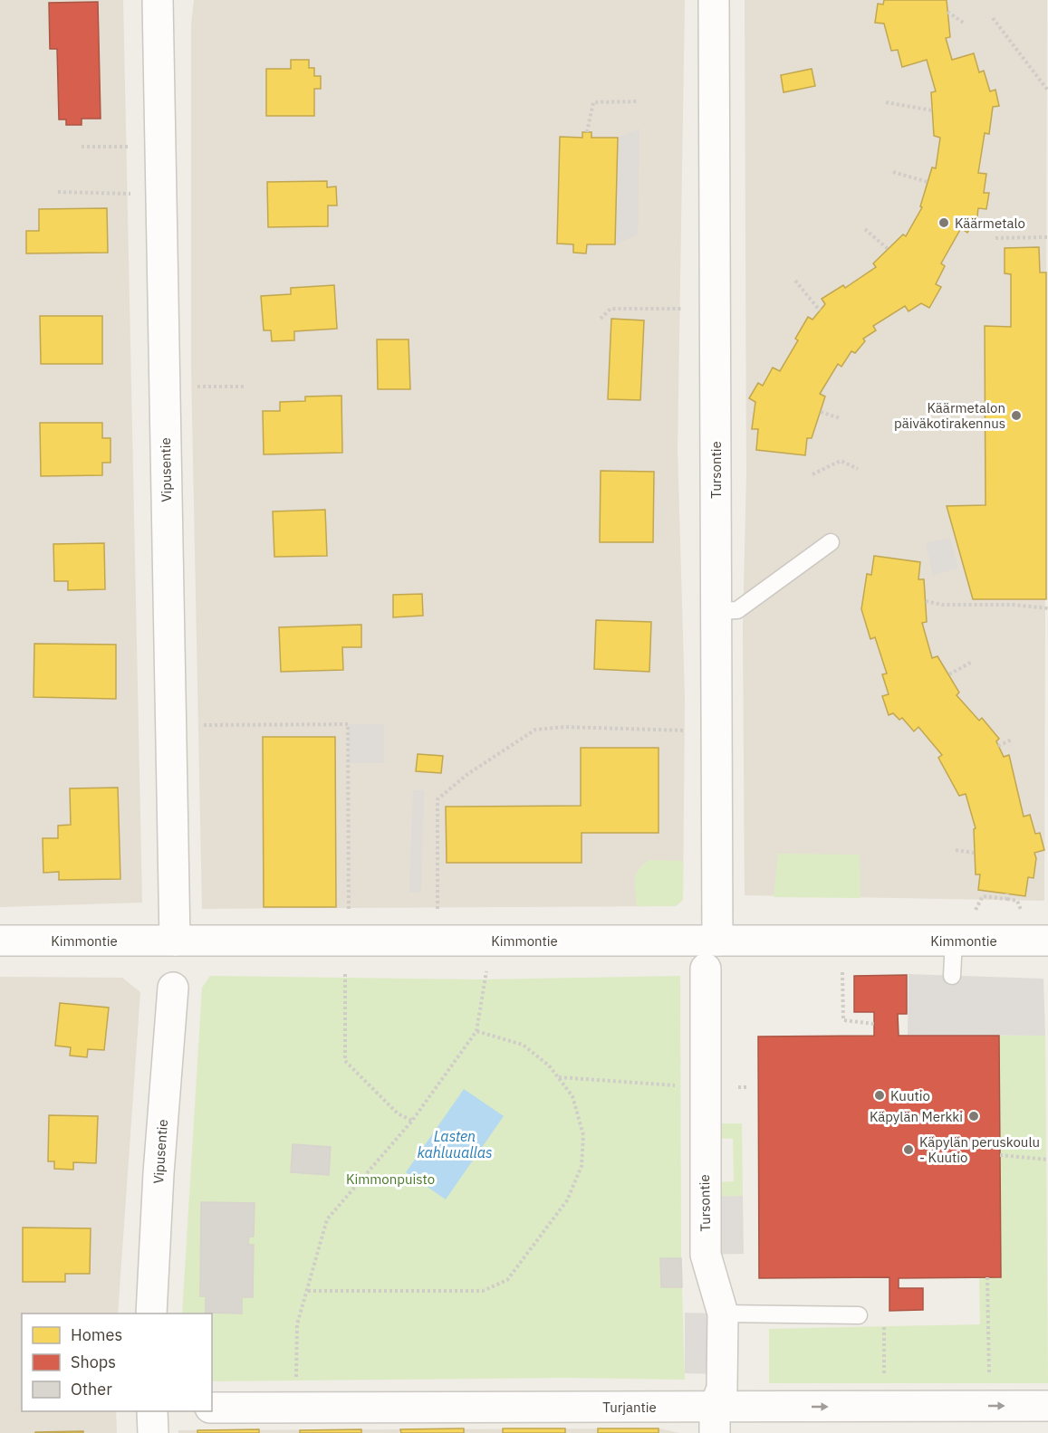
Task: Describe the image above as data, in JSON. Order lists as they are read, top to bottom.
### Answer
{
  "streets": {
    "street": [
      "Vipusentie",
      "Tursontie",
      "Kimmontie",
      "Turjantie"
    ]
  },
  "crossings": [
    ["Vipusentie", "Kimmontie"],
    ["Tursontie", "Kimmontie"],
    ["Tursontie", "Turjantie"]
  ],
  "one_way": ["Turjantie"],
  "water": ["Lasten kahluuallas"],
  "parks": ["Kimmonpuisto"],
  "places": [
    "Käärmetalo",
    "Käärmetalon päiväkotirakennus",
    "Kuutio",
    "Käpylän Merkki",
    "Käpylän peruskoulu - Kuutio"
  ],
  "legend": ["Homes", "Shops", "Other"]
}
